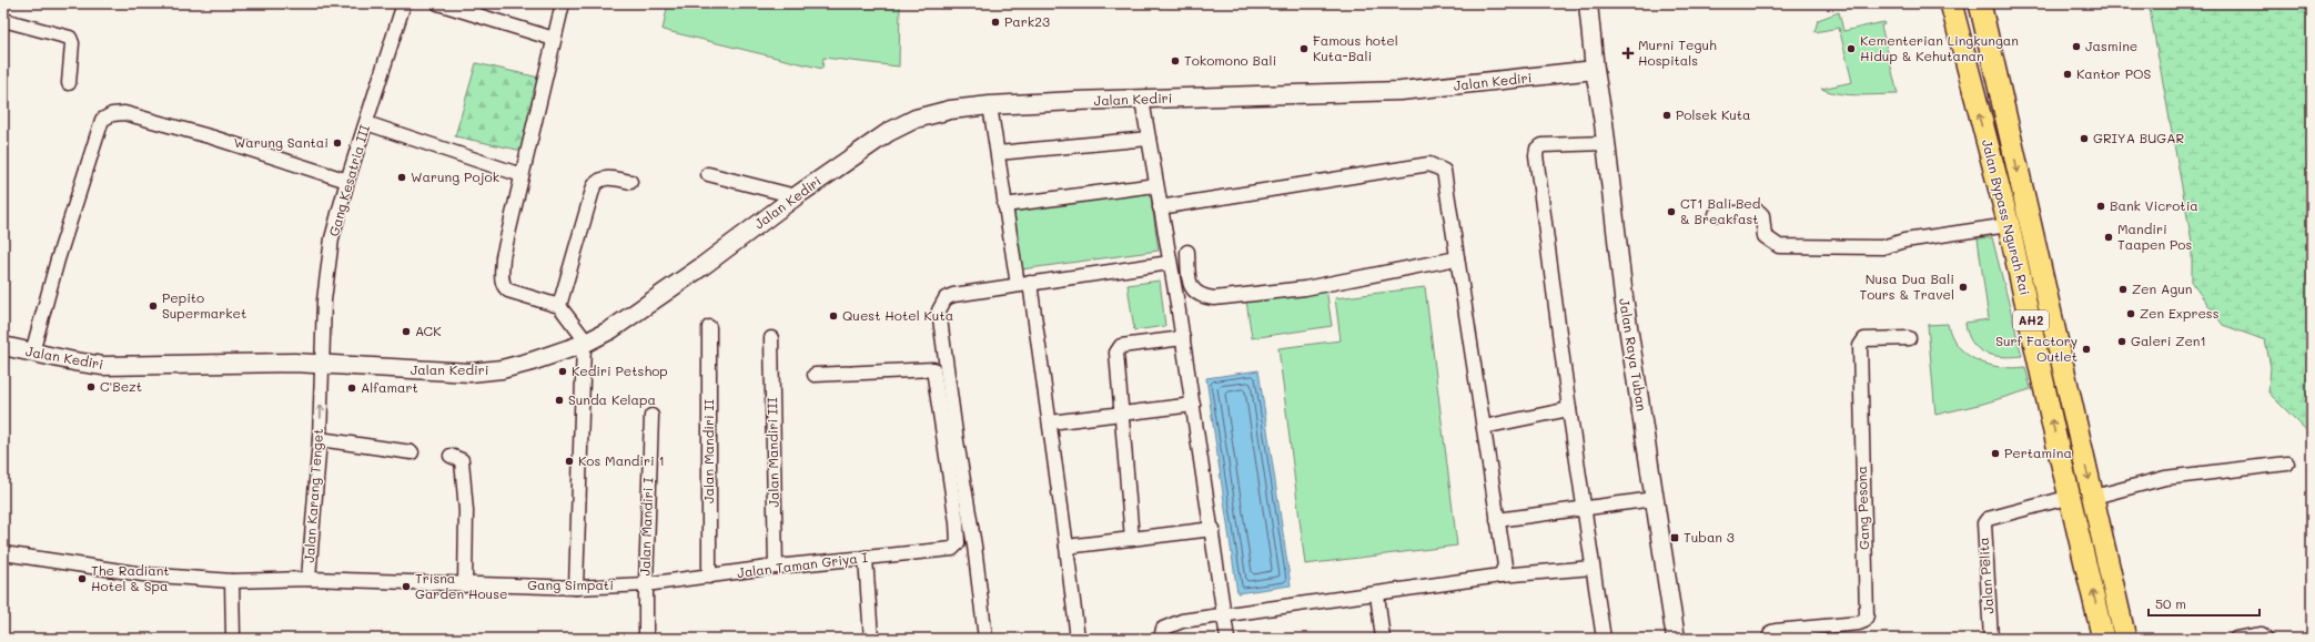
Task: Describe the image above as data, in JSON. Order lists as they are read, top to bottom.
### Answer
{
  "streets": {
    "highway": ["Jalan Bypass Ngurah Rai", "AH2"],
    "main road": ["Jalan Kediri", "Jalan Raya Tuban"],
    "street": [
      "Gang Kesatria III",
      "Jalan Mandiri II",
      "Jalan Mandiri III",
      "Jalan Karang Tenget",
      "Gang Pesona",
      "Jalan Mandiri I",
      "Jalan Taman Griya I",
      "Jalan Pelita",
      "Gang Simpati"
    ]
  },
  "crossings": [
    ["Jalan Kediri", "Gang Kesatria III"],
    ["Jalan Kediri", "Jalan Raya Tuban"],
    ["Jalan Kediri", "Jalan Karang Tenget"],
    ["Gang Kesatria III", "Jalan Karang Tenget"],
    ["Jalan Bypass Ngurah Rai", "Jalan Pelita"],
    ["Jalan Mandiri II", "Jalan Taman Griya I"],
    ["Jalan Mandiri III", "Jalan Taman Griya I"],
    ["Jalan Karang Tenget", "Gang Simpati"],
    ["Jalan Mandiri I", "Jalan Taman Griya I"],
    ["Jalan Mandiri I", "Gang Simpati"],
    ["Jalan Taman Griya I", "Gang Simpati"]
  ],
  "places": {
    "other": [
      "Park23",
      "Jasmine",
      "Famous hotel Kuta-Bali",
      "Kementerian Lingkungan Hidup & Kehutanan",
      "Tokomono Bali",
      "Kantor POS",
      "Polsek Kuta",
      "GRIYA BUGAR",
      "Warung Santai",
      "Warung Pojok",
      "Bank Vicrotia",
      "CT1 Bali Bed & Breakfast",
      "Mandiri Taapen Pos",
      "Nusa Dua Bali Tours & Travel",
      "Zen Agun",
      "Pepito Supermarket",
      "Zen Express",
      "Quest Hotel Kuta",
      "ACK",
      "Galeri Zen1",
      "Surf Factory Outlet",
      "Kediri Petshop",
      "C'Bezt",
      "Alfamart",
      "Sunda Kelapa",
      "Pertamina",
      "Kos Mandiri 1",
      "The Radiant Hotel & Spa",
      "Trisna Garden House"
    ],
    "health": ["Murni Teguh Hospitals"],
    "transit": ["Tuban 3"]
  },
  "scale_bar": "50 m"
}
